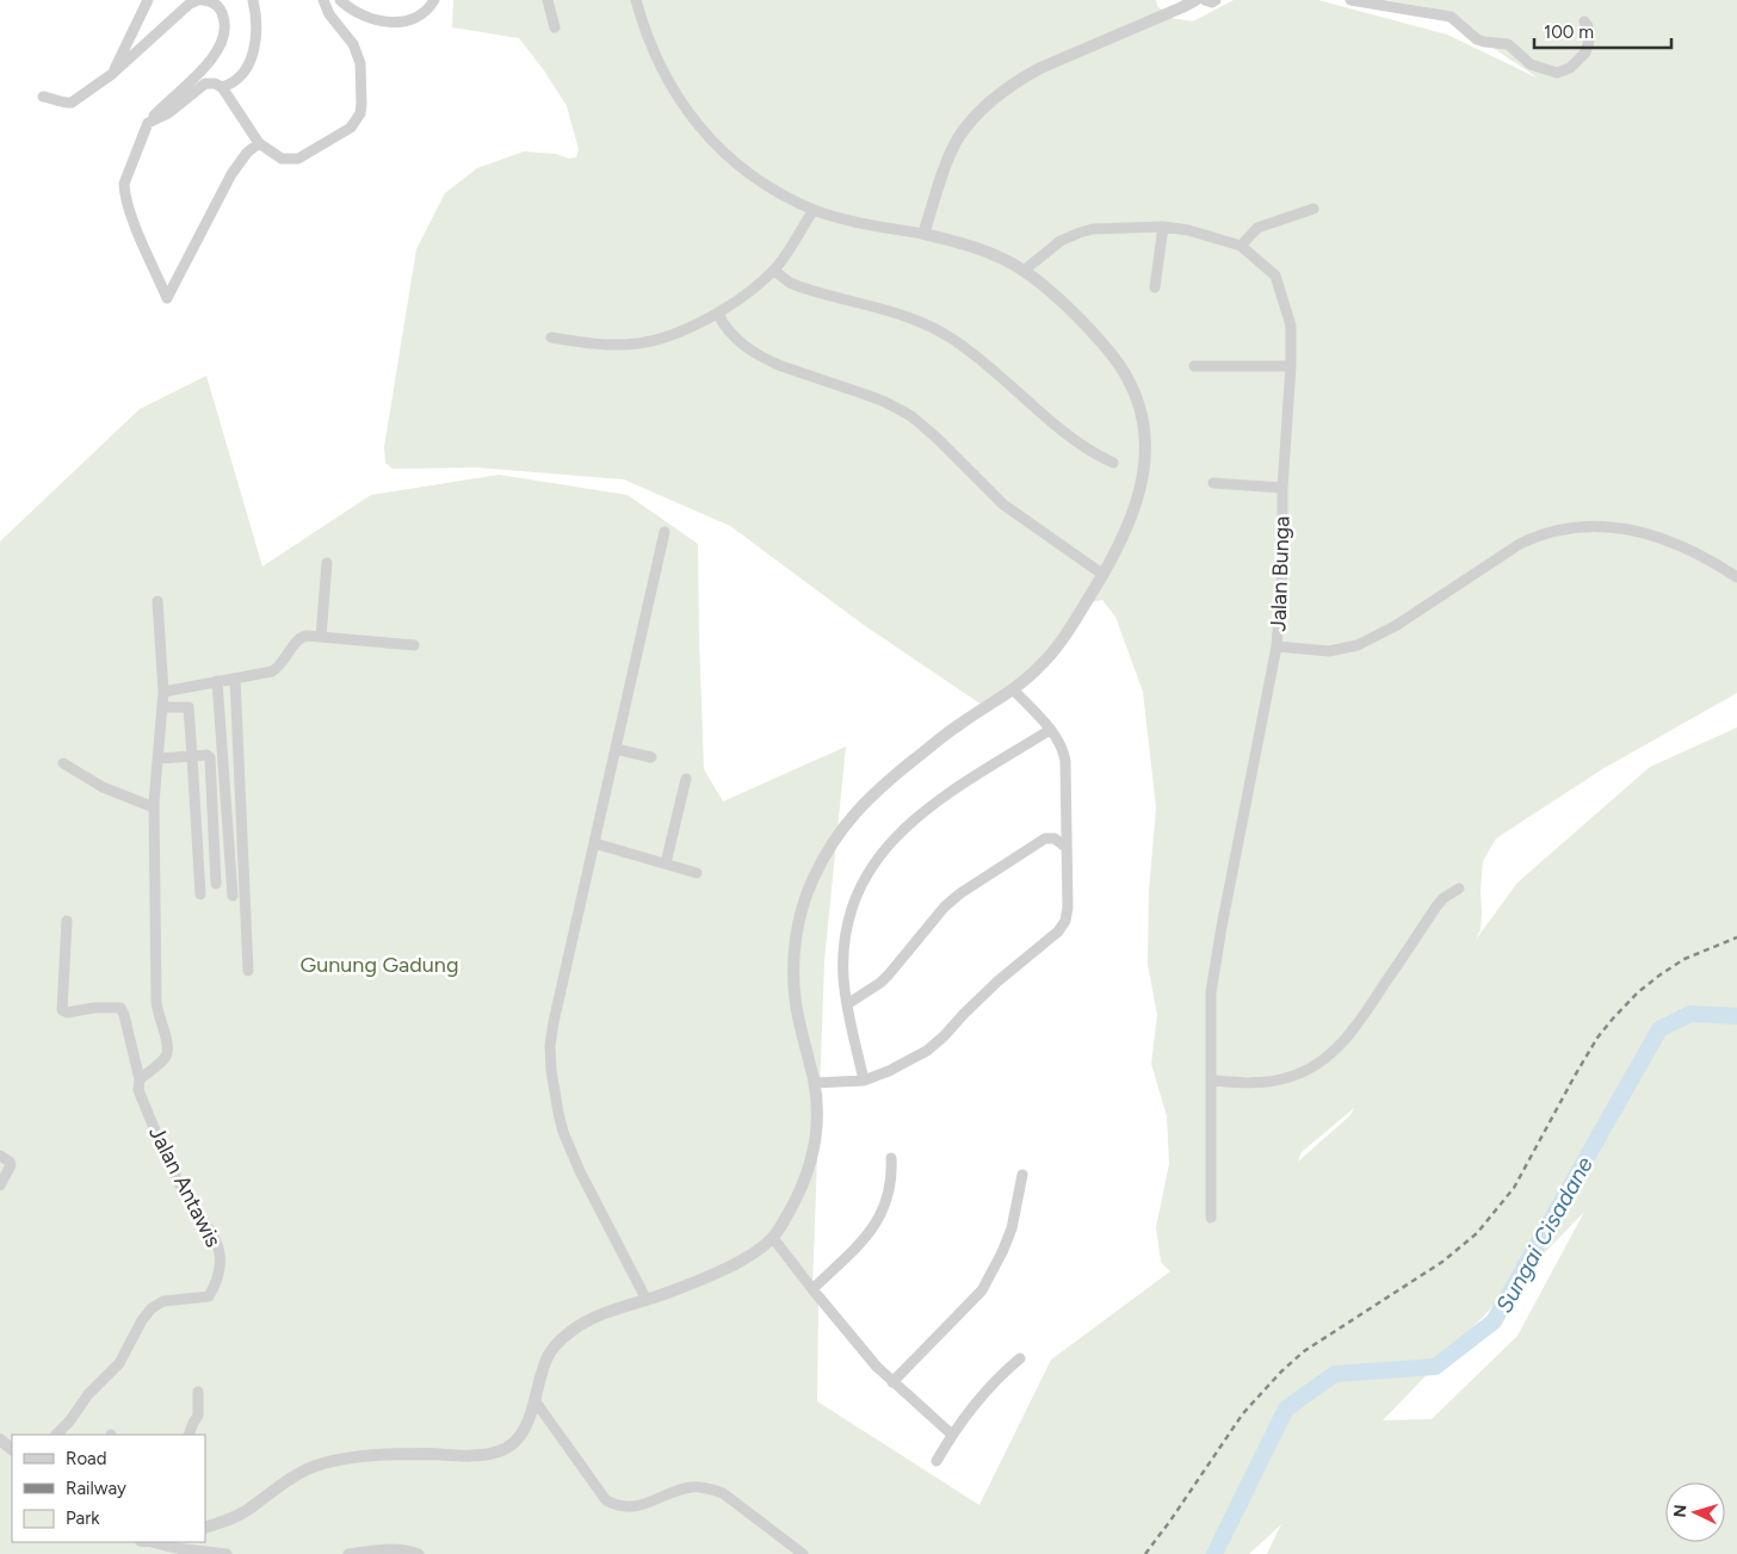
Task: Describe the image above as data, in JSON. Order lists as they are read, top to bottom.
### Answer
{
  "streets": {
    "street": ["Jalan Bunga", "Jalan Antawis"]
  },
  "water": ["Sungai Cisadane"],
  "parks": ["Gunung Gadung"],
  "legend": ["Road", "Railway", "Park"],
  "scale_bar": "100 m",
  "north": "left"
}
